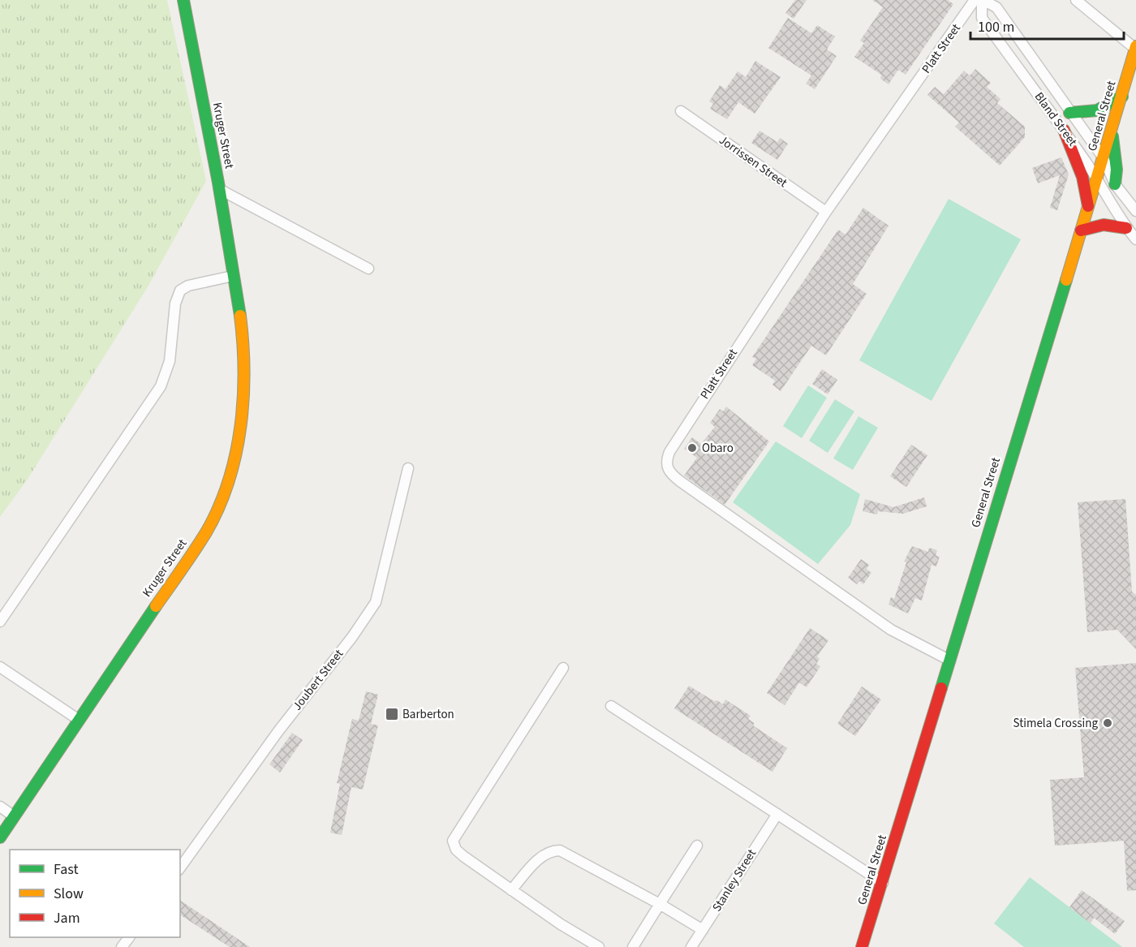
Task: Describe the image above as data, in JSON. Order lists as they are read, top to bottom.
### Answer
{
  "streets": {
    "main road": ["General Street", "Kruger Street"],
    "street": [
      "Platt Street",
      "Bland Street",
      "Jorrissen Street",
      "Joubert Street",
      "Stanley Street"
    ]
  },
  "crossings": [
    ["Platt Street", "General Street"],
    ["Platt Street", "Jorrissen Street"],
    ["General Street", "Bland Street"]
  ],
  "places": {
    "other": ["Obaro", "Stimela Crossing"],
    "transit": ["Barberton"]
  },
  "legend": ["Fast", "Slow", "Jam"],
  "scale_bar": "100 m"
}
